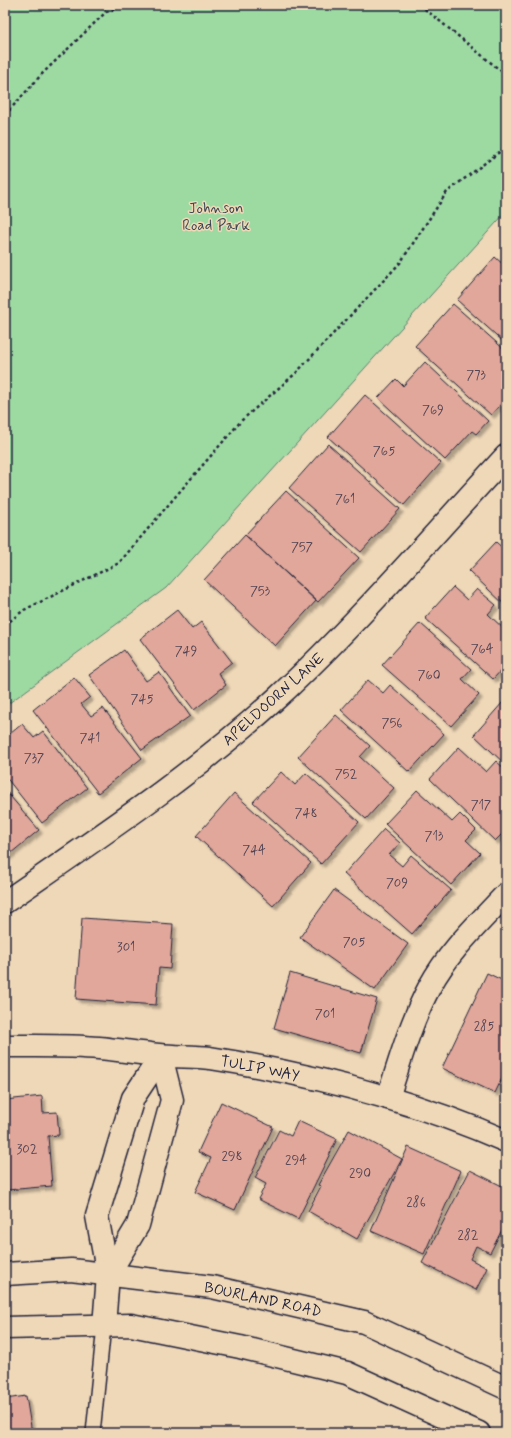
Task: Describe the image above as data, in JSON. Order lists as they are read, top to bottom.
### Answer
{
  "streets": {
    "street": ["APELDOORN LANE", "TULIP WAY", "BOURLAND ROAD"]
  },
  "parks": ["Johnson Road Park"],
  "house_numbers": [
    "773",
    "769",
    "765",
    "761",
    "757",
    "753",
    "764",
    "749",
    "760",
    "745",
    "756",
    "741",
    "737",
    "752",
    "717",
    "748",
    "713",
    "744",
    "709",
    "705",
    "301",
    "701",
    "285",
    "302",
    "298",
    "294",
    "290",
    "286",
    "282"
  ]
}
